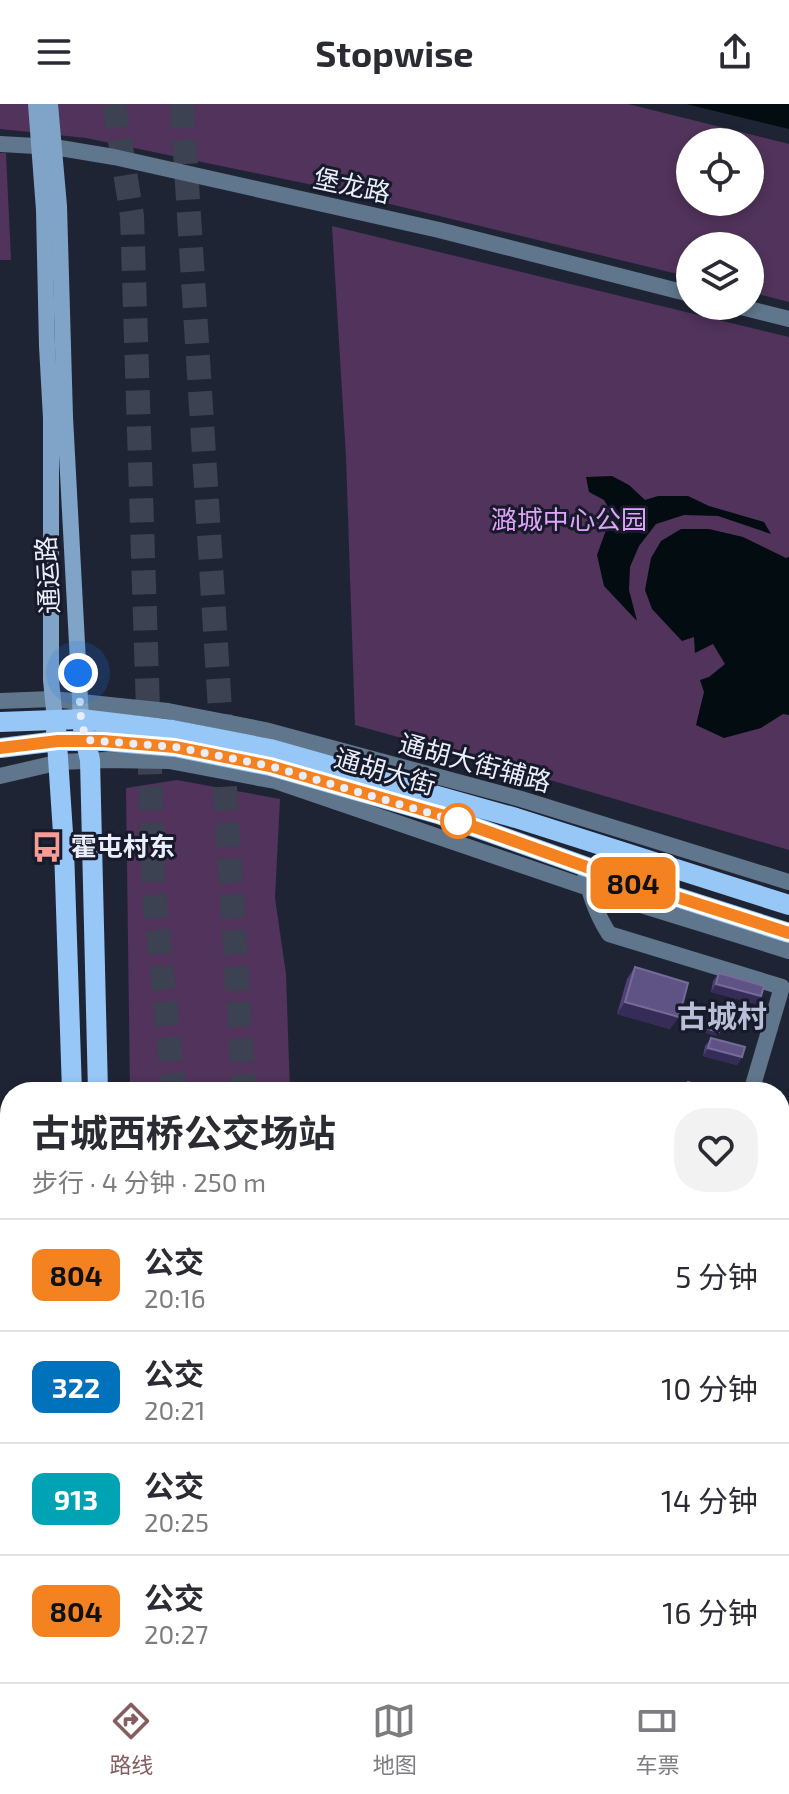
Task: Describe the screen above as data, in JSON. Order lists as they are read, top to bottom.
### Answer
{
  "streets": {
    "main road": ["通运路", "通胡大街"],
    "street": ["堡龙路", "通胡大街辅路"]
  },
  "crossings": [
    ["通运路", "通胡大街辅路"],
    ["通运路", "通胡大街"],
    ["通胡大街辅路", "通胡大街"]
  ],
  "districts": ["古城村"],
  "parks": ["潞城中心公园"],
  "places": {
    "bus stop": ["霍屯村东"]
  },
  "lines": ["bus line 804"],
  "page": {
    "header": "Stopwise",
    "on_map": "804",
    "heading": ["古城西桥公交场站", "步行 · 4 分钟 · 250 m"],
    "list": [
      {
        "mark": "804",
        "name": "公交",
        "note": "20:16",
        "value": "5 分钟"
      },
      {
        "mark": "322",
        "name": "公交",
        "note": "20:21",
        "value": "10 分钟"
      },
      {
        "mark": "913",
        "name": "公交",
        "note": "20:25",
        "value": "14 分钟"
      },
      {
        "mark": "804",
        "name": "公交",
        "note": "20:27",
        "value": "16 分钟"
      }
    ],
    "tabs": ["路线", "地图", "车票"]
  }
}
